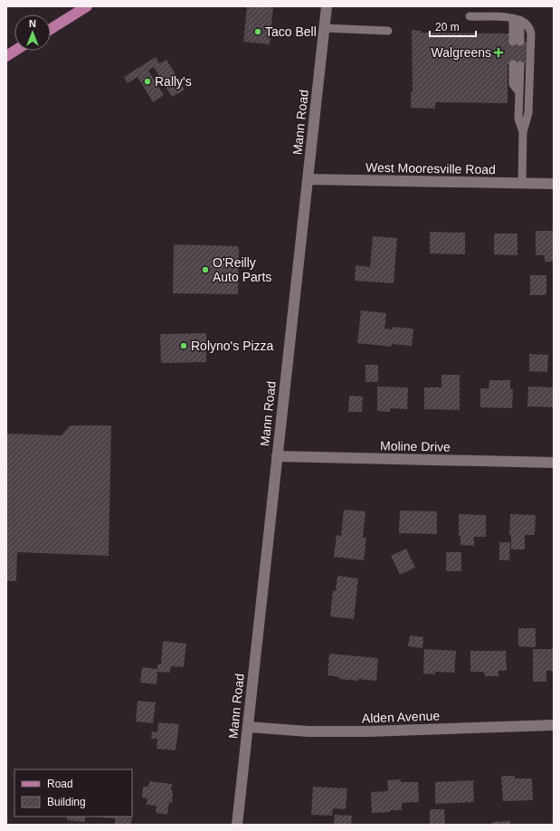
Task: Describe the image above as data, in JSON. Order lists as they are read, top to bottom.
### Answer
{
  "streets": {
    "main road": [
      "Mann Road",
      "West Mooresville Road",
      "Moline Drive",
      "Alden Avenue"
    ]
  },
  "crossings": [
    ["Mann Road", "West Mooresville Road"],
    ["Mann Road", "Moline Drive"],
    ["Mann Road", "Alden Avenue"]
  ],
  "places": {
    "other": [
      "Taco Bell",
      "Rally's",
      "O'Reilly Auto Parts",
      "Rolyno's Pizza"
    ],
    "health": ["Walgreens"]
  },
  "legend": ["Road", "Building"],
  "scale_bar": "20 m",
  "north": "top"
}
